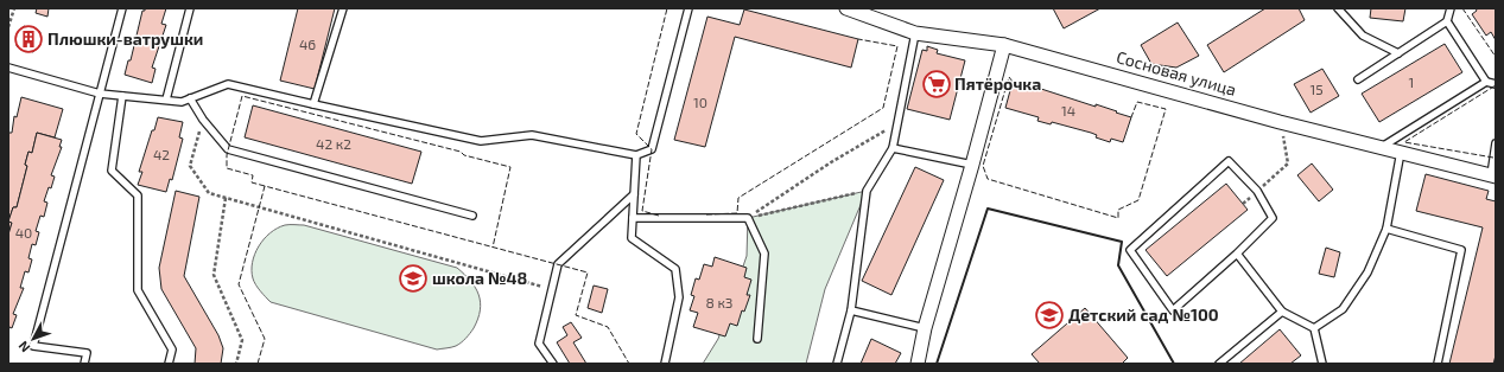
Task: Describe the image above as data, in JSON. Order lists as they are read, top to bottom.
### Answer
{
  "streets": {
    "street": ["Сосновая улица"]
  },
  "places": {
    "building": ["Плюшки-ватрушки"],
    "supermarket": ["Пятёрочка"],
    "school or university": ["школа №48", "Детский сад №100"]
  },
  "house_numbers": [
    "46",
    "1",
    "15",
    "10",
    "14",
    "42 к2",
    "42",
    "40",
    "8 к3"
  ],
  "north": "bottom left"
}
